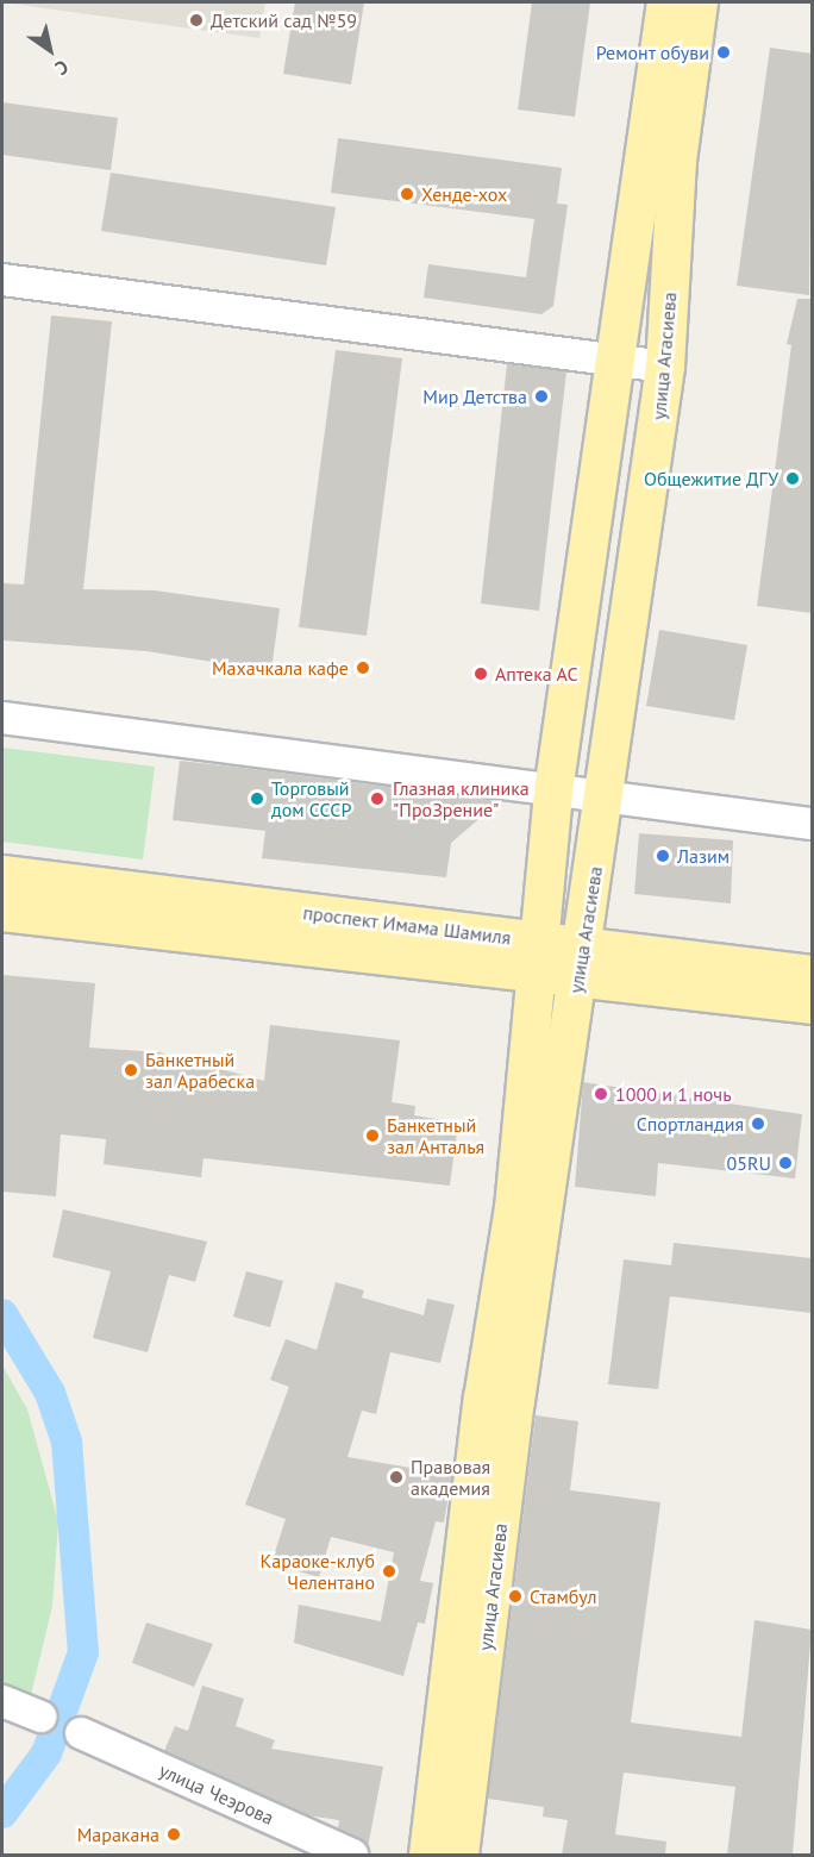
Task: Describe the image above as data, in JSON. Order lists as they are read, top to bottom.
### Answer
{
  "streets": {
    "main road": ["улица Агасиева", "проспект Имама Шамиля"],
    "street": ["улица Чеэрова"]
  },
  "crossings": [
    ["улица Агасиева", "проспект Имама Шамиля"]
  ],
  "places": [
    "Детский сад №59",
    "Ремонт обуви",
    "Хенде-хох",
    "Мир Детства",
    "Общежитие ДГУ",
    "Махачкала кафе",
    "Аптека АС",
    "Торговый дом СССР",
    "Глазная клиника \"ПроЗрение\"",
    "Лазим",
    "Банкетный зал Арабеска",
    "1000 и 1 ночь",
    "Спортландия",
    "Банкетный зал Анталья",
    "05RU",
    "Правовая академия",
    "Караоке-клуб Челентано",
    "Стамбул",
    "Маракана"
  ],
  "north": "bottom right"
}
